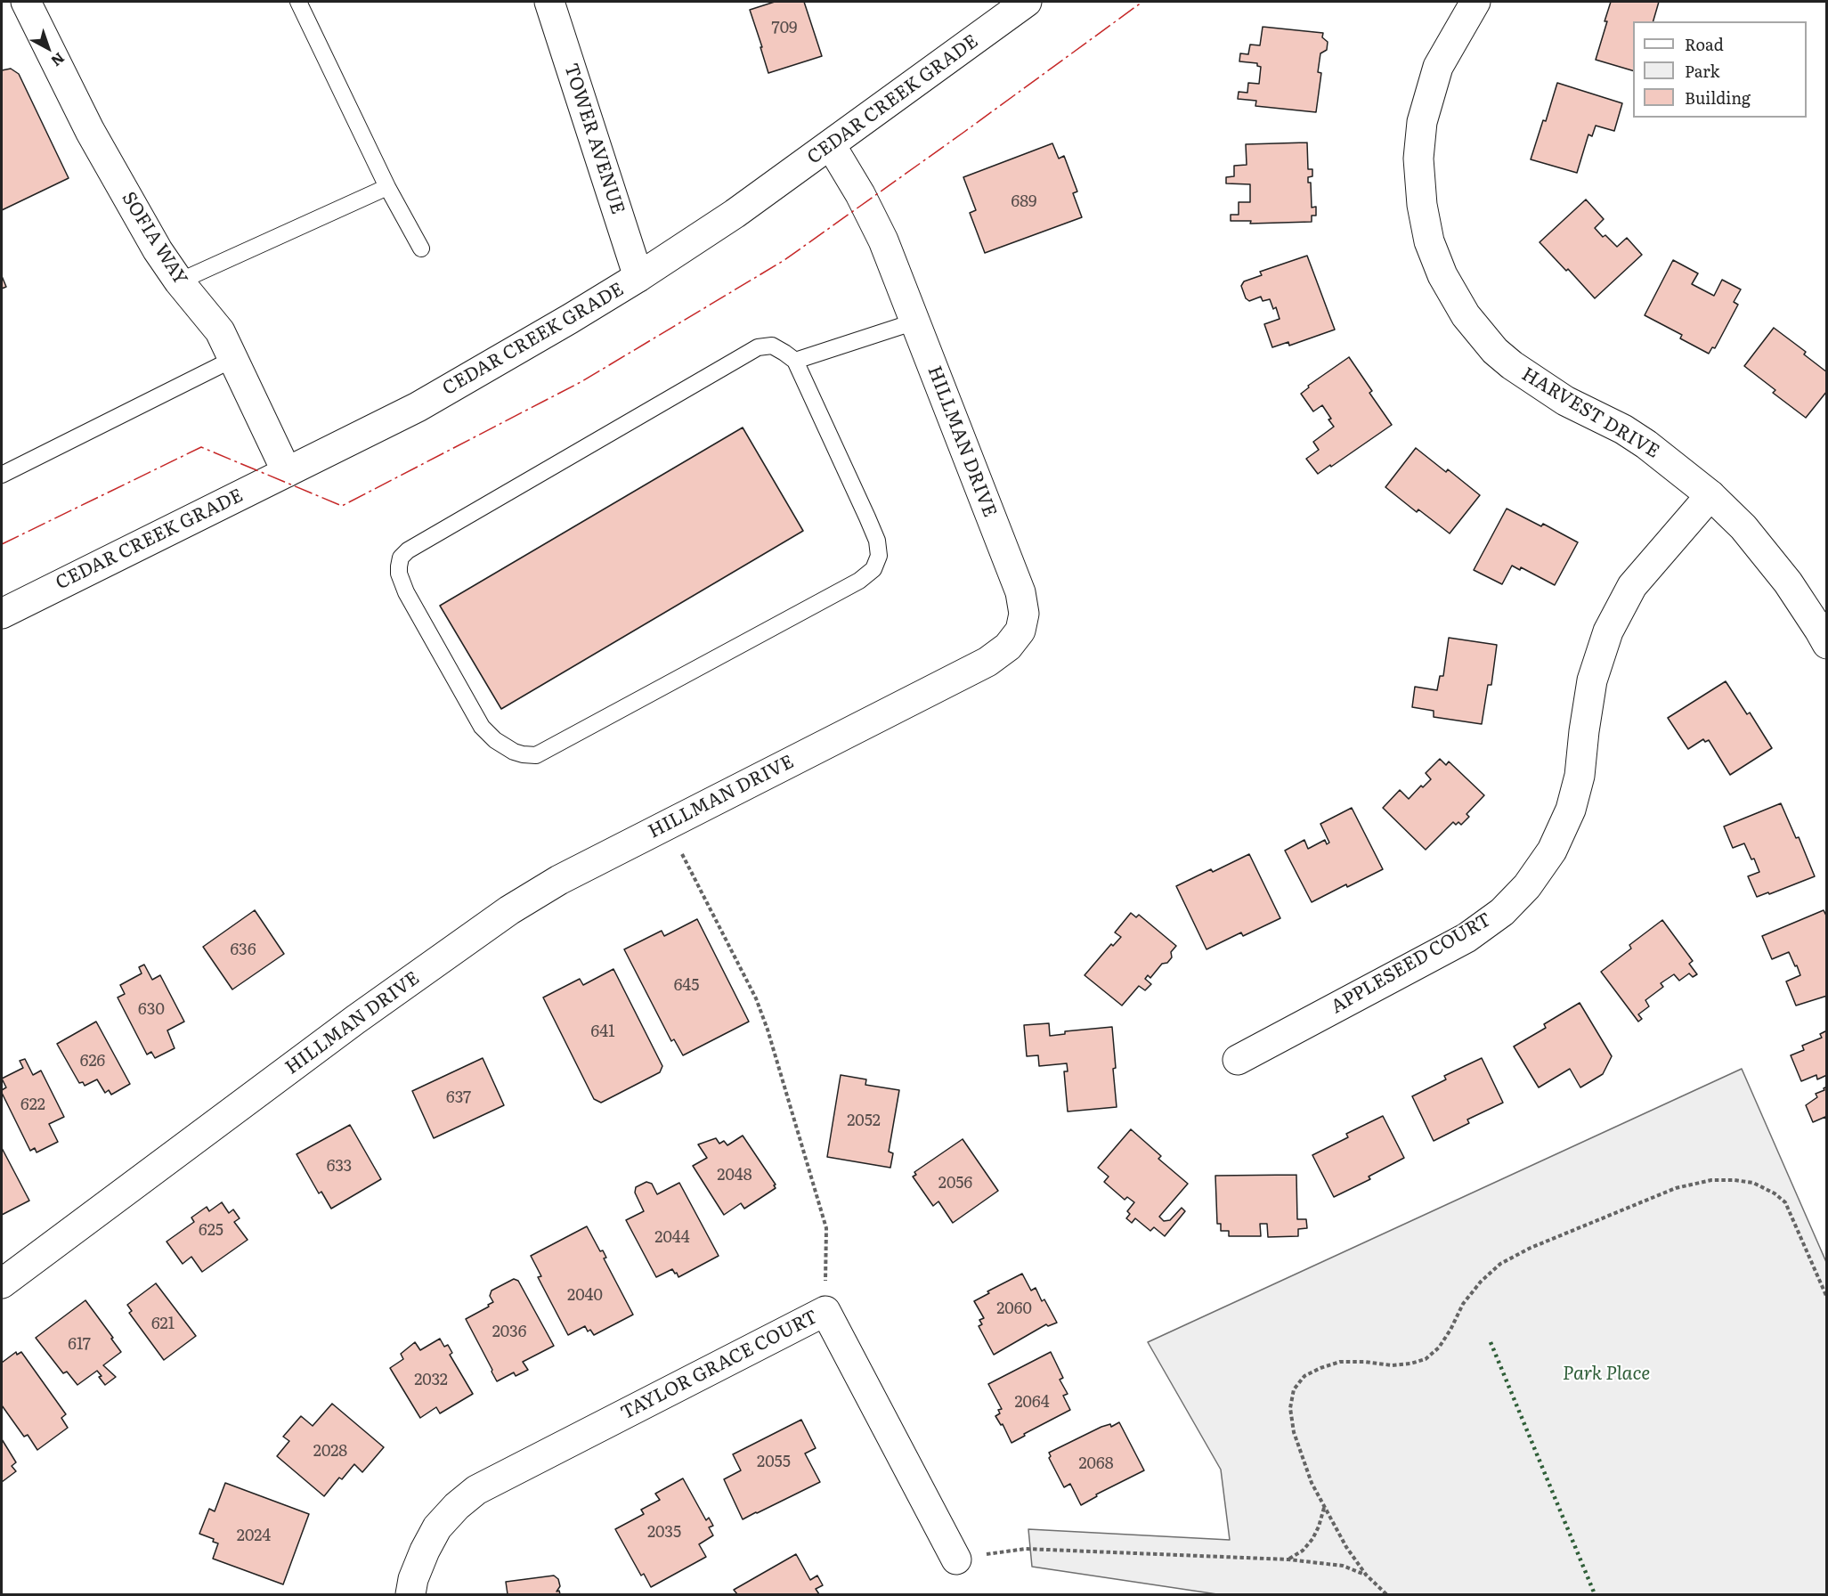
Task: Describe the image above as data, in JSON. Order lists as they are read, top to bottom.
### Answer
{
  "streets": {
    "street": [
      "CEDAR CREEK GRADE",
      "TOWER AVENUE",
      "SOFIA WAY",
      "HARVEST DRIVE",
      "HILLMAN DRIVE",
      "APPLESEED COURT",
      "TAYLOR GRACE COURT"
    ]
  },
  "crossings": [
    ["CEDAR CREEK GRADE", "TOWER AVENUE"],
    ["CEDAR CREEK GRADE", "SOFIA WAY"],
    ["CEDAR CREEK GRADE", "HILLMAN DRIVE"],
    ["HARVEST DRIVE", "APPLESEED COURT"]
  ],
  "parks": ["Park Place"],
  "house_numbers": [
    "709",
    "689",
    "636",
    "645",
    "630",
    "641",
    "626",
    "637",
    "622",
    "2052",
    "633",
    "2048",
    "2056",
    "625",
    "2044",
    "2040",
    "2060",
    "621",
    "2036",
    "617",
    "2032",
    "2064",
    "2028",
    "2055",
    "2068",
    "2035",
    "2024"
  ],
  "legend": ["Road", "Park", "Building"],
  "north": "bottom right"
}
